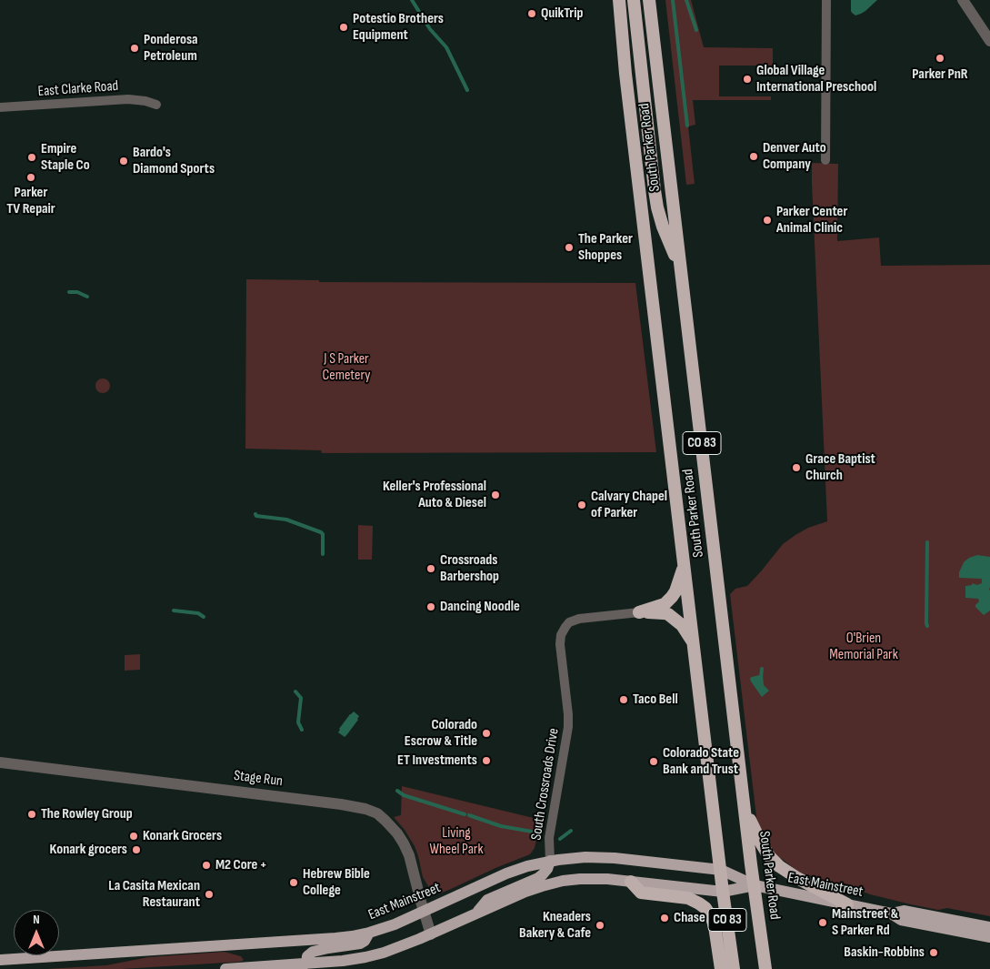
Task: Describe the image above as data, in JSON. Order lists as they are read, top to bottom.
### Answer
{
  "streets": {
    "highway": ["South Parker Road", "CO 83"],
    "main road": ["East Mainstreet"],
    "street": ["East Clarke Road", "Stage Run", "South Crossroads Drive"]
  },
  "crossings": [
    ["South Parker Road", "East Mainstreet"],
    ["Stage Run", "East Mainstreet"],
    ["South Crossroads Drive", "East Mainstreet"]
  ],
  "parks": ["J S Parker Cemetery", "O'Brien Memorial Park", "Living Wheel Park"],
  "places": [
    "QuikTrip",
    "Potestio Brothers Equipment",
    "Ponderosa Petroleum",
    "Parker PnR",
    "Global Village International Preschool",
    "Denver Auto Company",
    "Empire Staple Co",
    "Bardo's Diamond Sports",
    "Parker TV Repair",
    "Parker Center Animal Clinic",
    "The Parker Shoppes",
    "Grace Baptist Church",
    "Keller's Professional Auto & Diesel",
    "Calvary Chapel of Parker",
    "Crossroads Barbershop",
    "Dancing Noodle",
    "Taco Bell",
    "Colorado Escrow & Title",
    "ET Investments",
    "Colorado State Bank and Trust",
    "The Rowley Group",
    "Konark Grocers",
    "Konark grocers",
    "M2 Core +",
    "Hebrew Bible College",
    "La Casita Mexican Restaurant",
    "Chase",
    "Mainstreet & S Parker Rd",
    "Kneaders Bakery & Cafe",
    "Baskin-Robbins"
  ],
  "north": "top"
}
